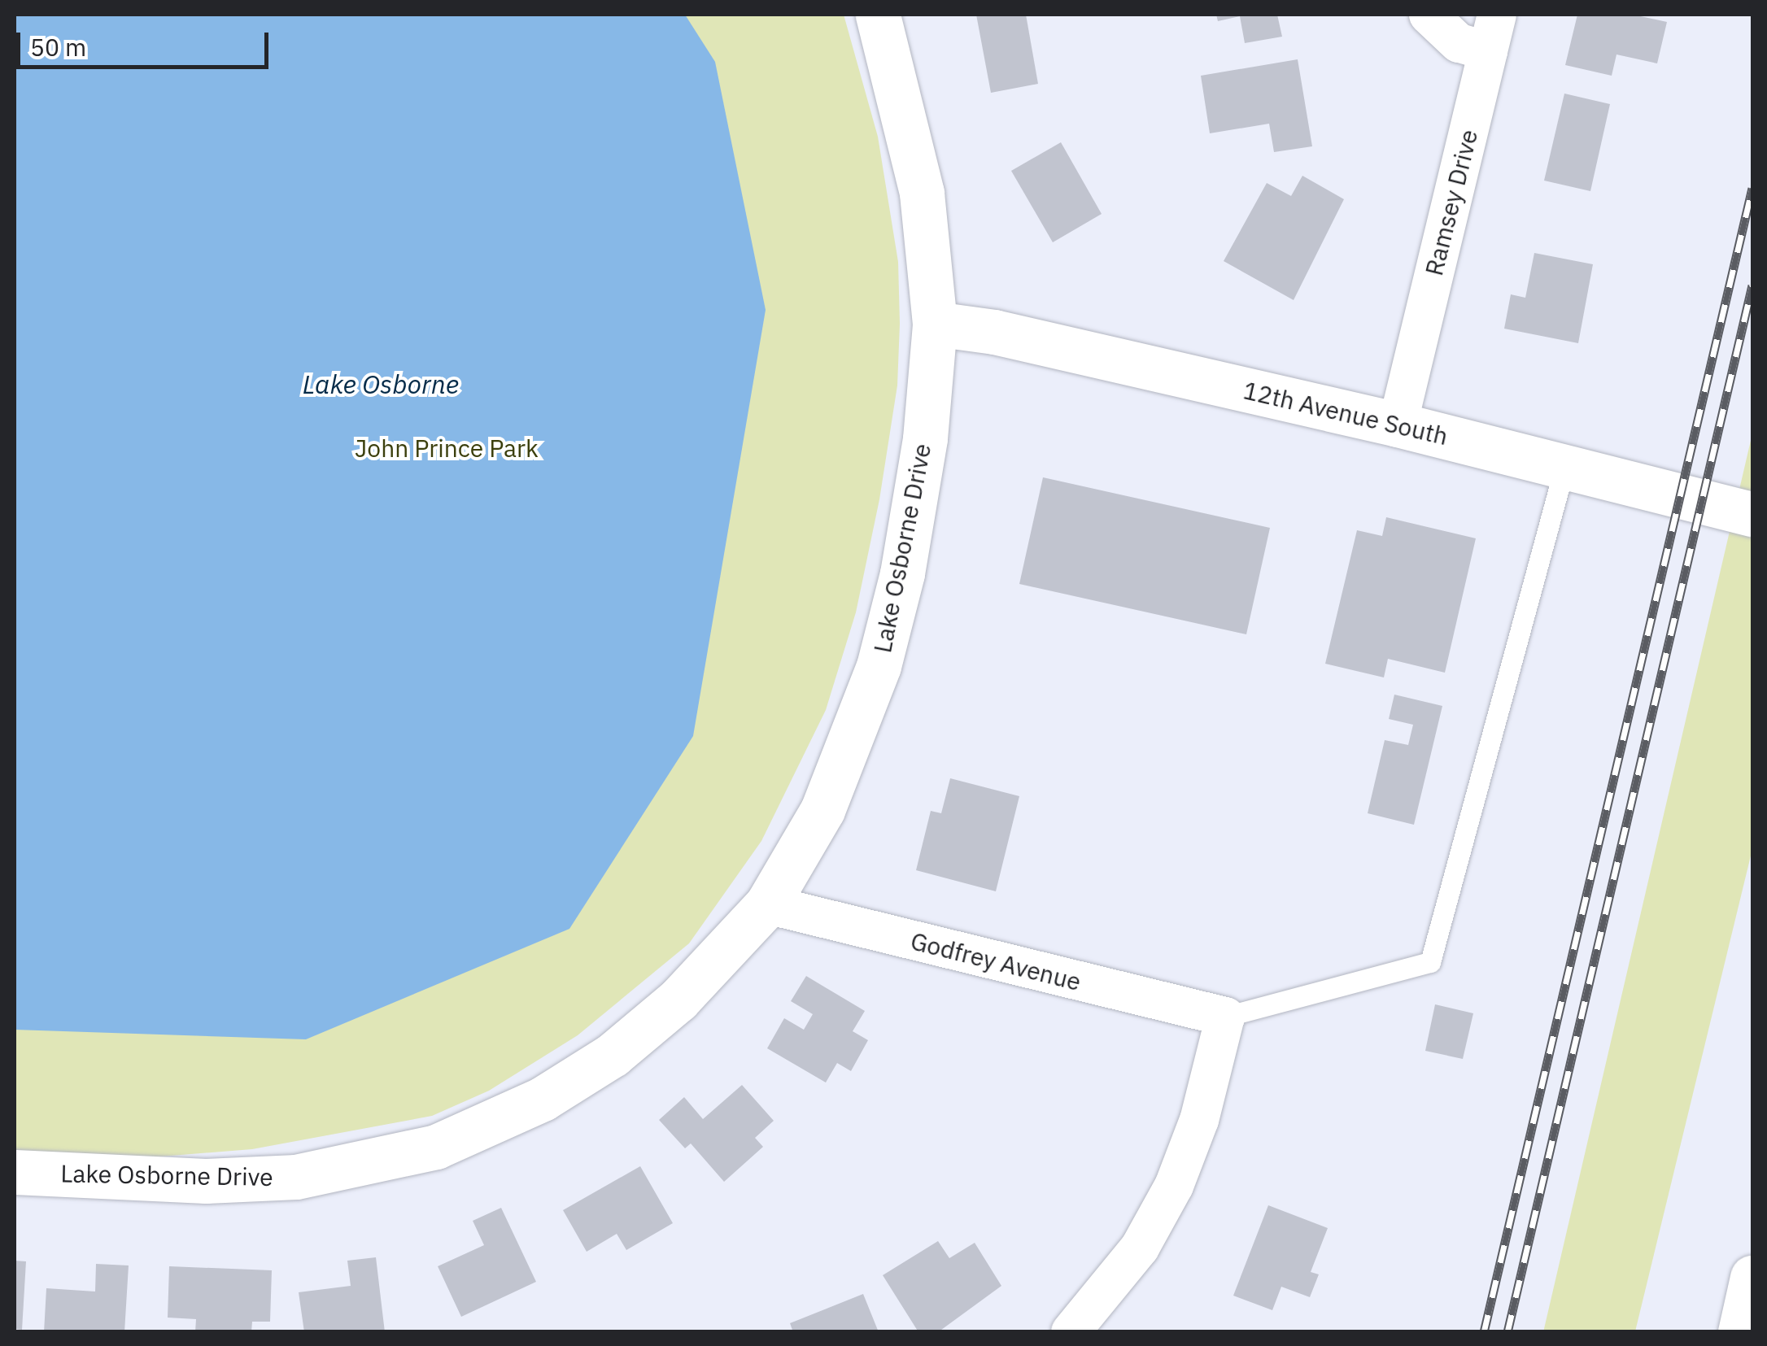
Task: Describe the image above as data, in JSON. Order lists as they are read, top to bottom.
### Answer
{
  "streets": {
    "main road": ["12th Avenue South", "Lake Osborne Drive"],
    "street": ["Ramsey Drive", "Godfrey Avenue"]
  },
  "crossings": [
    ["Ramsey Drive", "12th Avenue South"],
    ["12th Avenue South", "Lake Osborne Drive"],
    ["Lake Osborne Drive", "Godfrey Avenue"]
  ],
  "water": ["Lake Osborne"],
  "parks": ["John Prince Park"],
  "scale_bar": "50 m"
}
